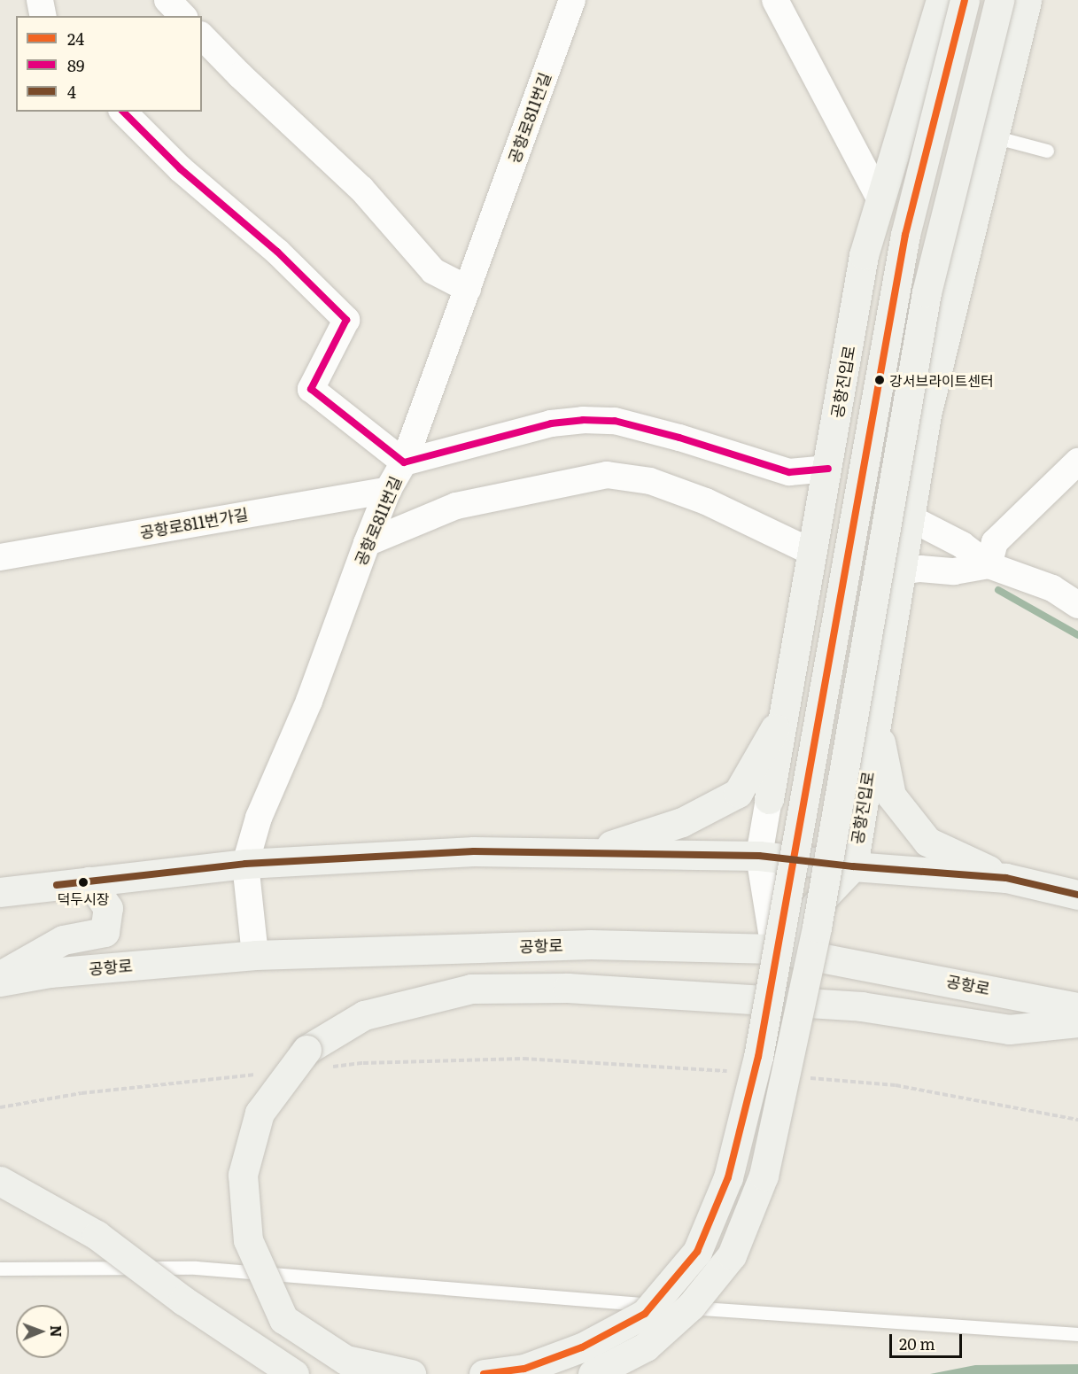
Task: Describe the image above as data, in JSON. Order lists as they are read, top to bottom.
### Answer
{
  "streets": {
    "main road": ["공항진입로", "공항로"],
    "street": ["공항로811번길", "공항로811번가길"]
  },
  "crossings": [
    ["공항로811번길", "공항로811번가길"],
    ["공항로811번길", "공항로"],
    ["공항진입로", "공항로"]
  ],
  "places": ["강서브라이트센터", "덕두시장"],
  "lines": ["transit line 24", "transit line 89", "transit line 4"],
  "legend": ["24", "89", "4"],
  "scale_bar": "20 m",
  "north": "right"
}
